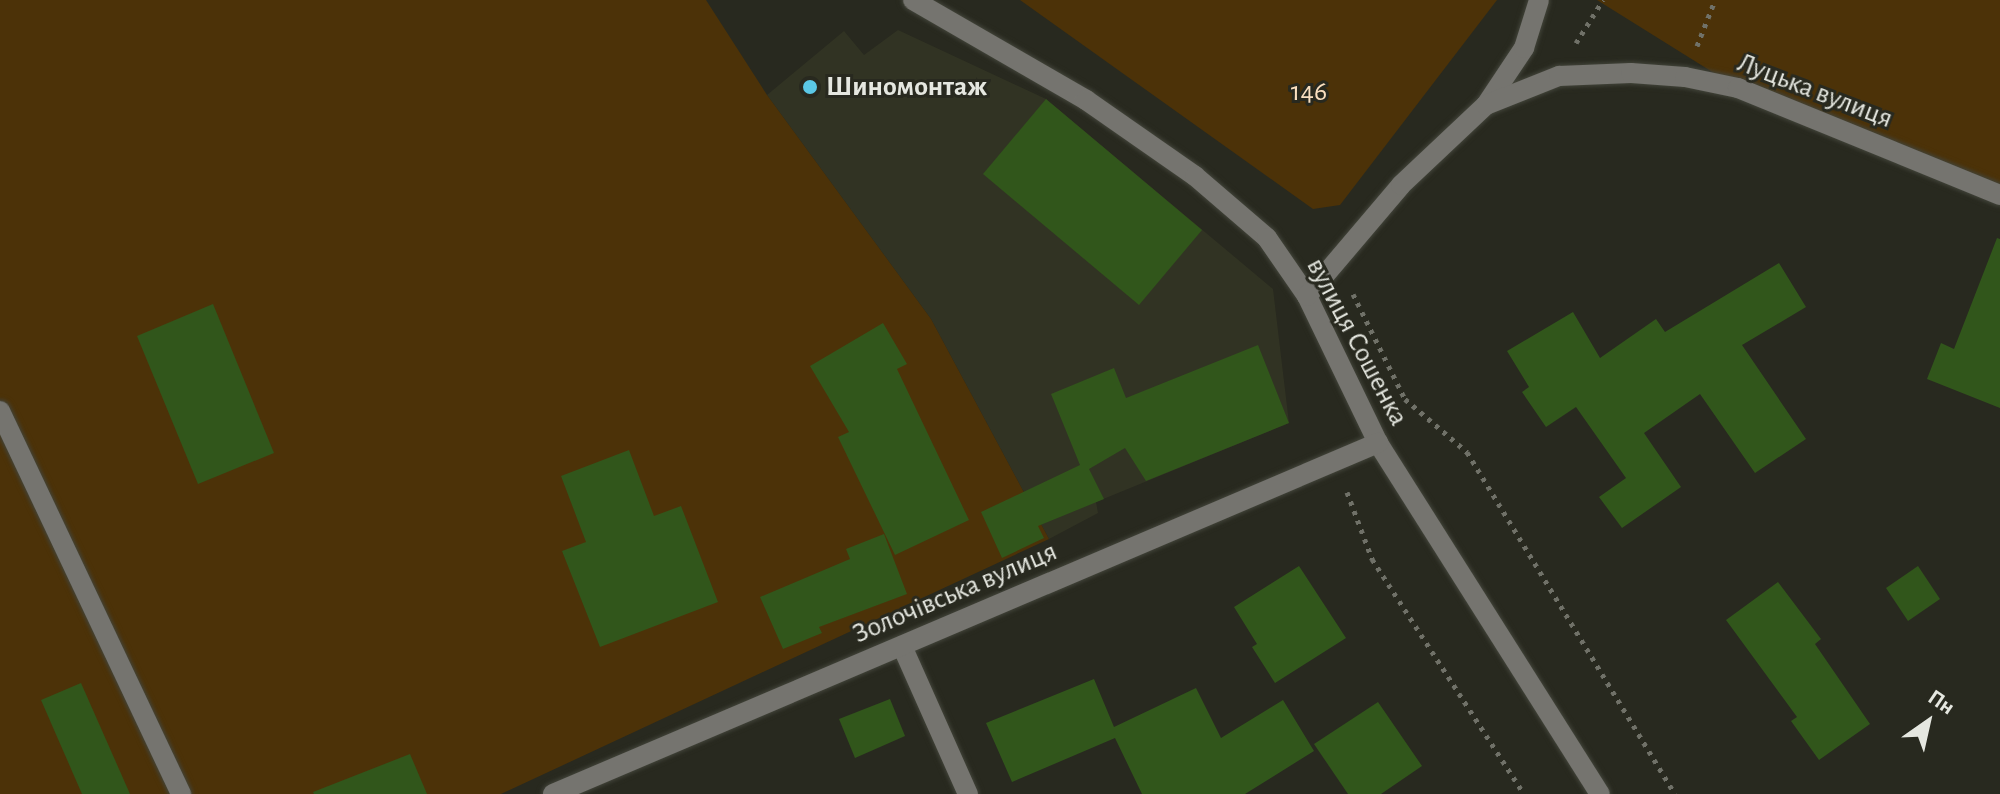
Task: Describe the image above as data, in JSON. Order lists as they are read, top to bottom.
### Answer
{
  "streets": {
    "street": ["Луцька вулиця", "вулиця Сошенка", "Золочівська вулиця"]
  },
  "crossings": [
    ["Луцька вулиця", "вулиця Сошенка"],
    ["вулиця Сошенка", "Золочівська вулиця"]
  ],
  "parks": ["146"],
  "places": ["Шиномонтаж"],
  "north": "top right"
}
